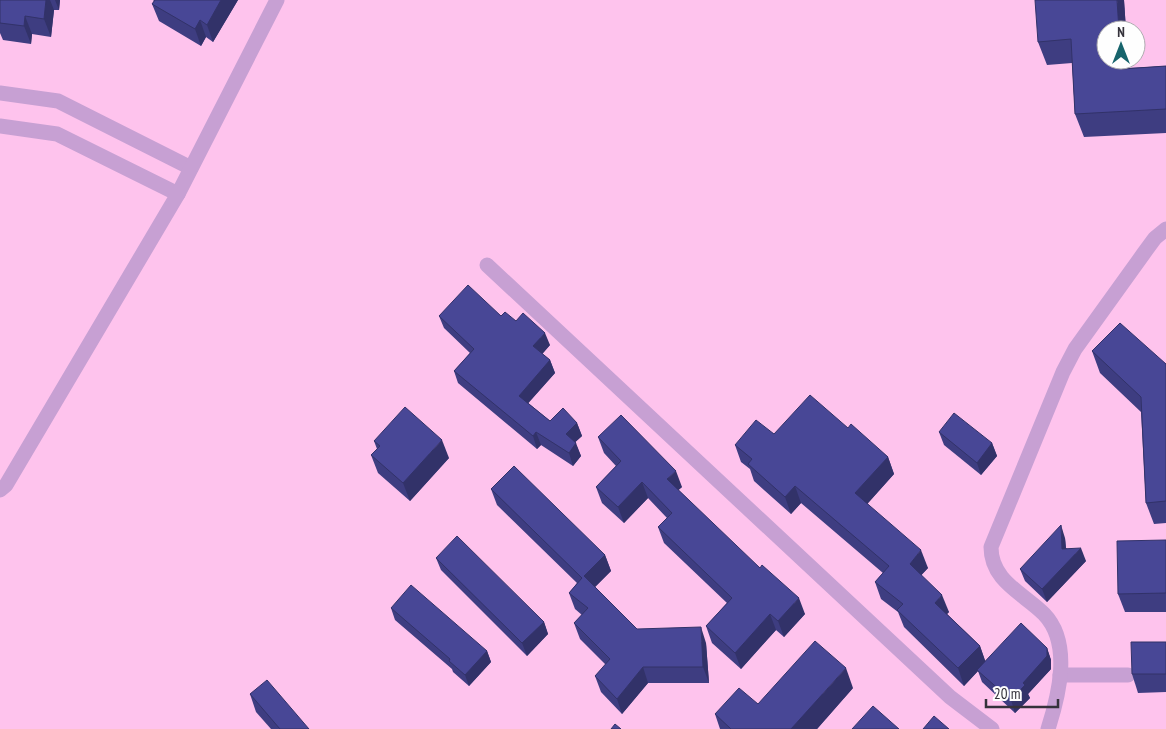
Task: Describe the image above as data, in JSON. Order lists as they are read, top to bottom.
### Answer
{
  "scale_bar": "20 m",
  "north": "top"
}
